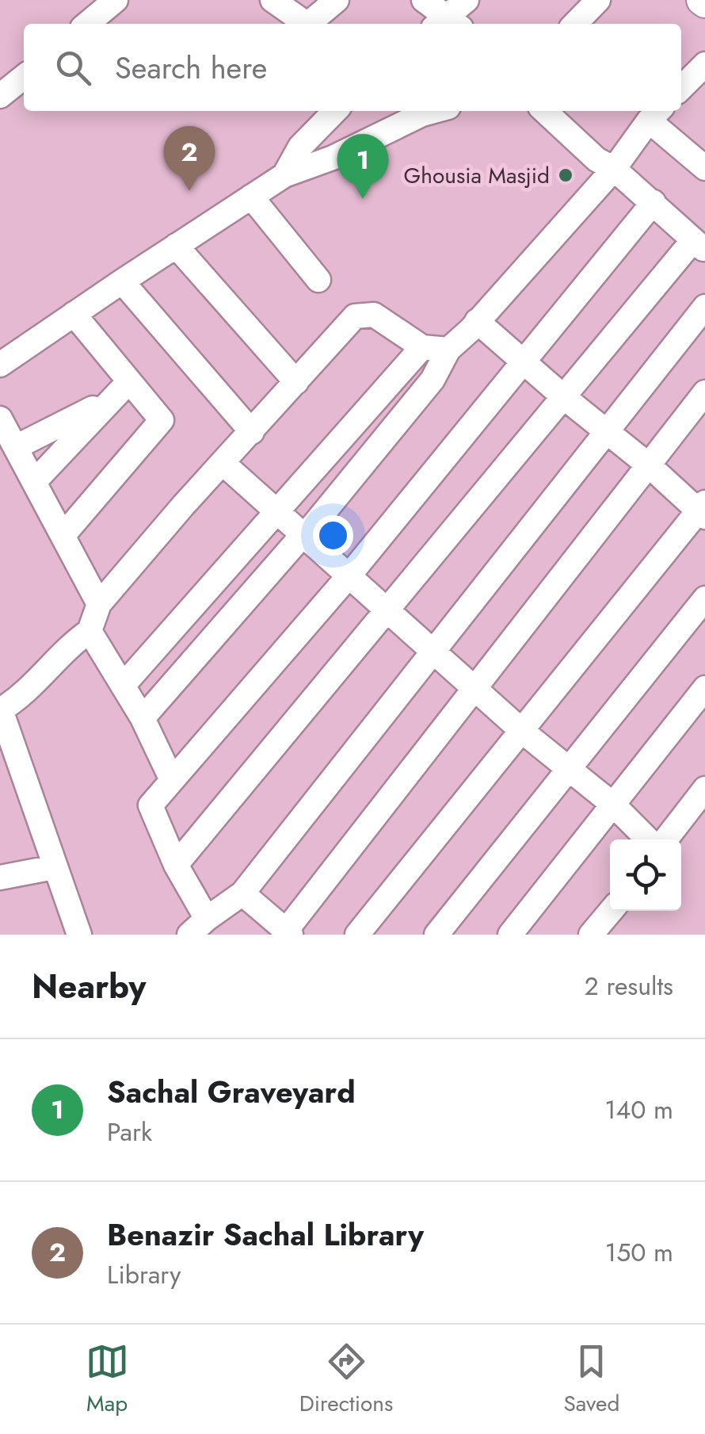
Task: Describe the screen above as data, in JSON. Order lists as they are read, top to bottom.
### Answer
{
  "places": ["Ghousia Masjid"],
  "page": {
    "search": "Search here",
    "pins": ["2", "1"],
    "heading": ["Nearby", "2 results"],
    "list": [
      {
        "mark": "1",
        "name": "Sachal Graveyard",
        "note": "Park",
        "value": "140 m"
      },
      {
        "mark": "2",
        "name": "Benazir Sachal Library",
        "note": "Library",
        "value": "150 m"
      }
    ],
    "nav": ["Map", "Directions", "Saved"]
  }
}
